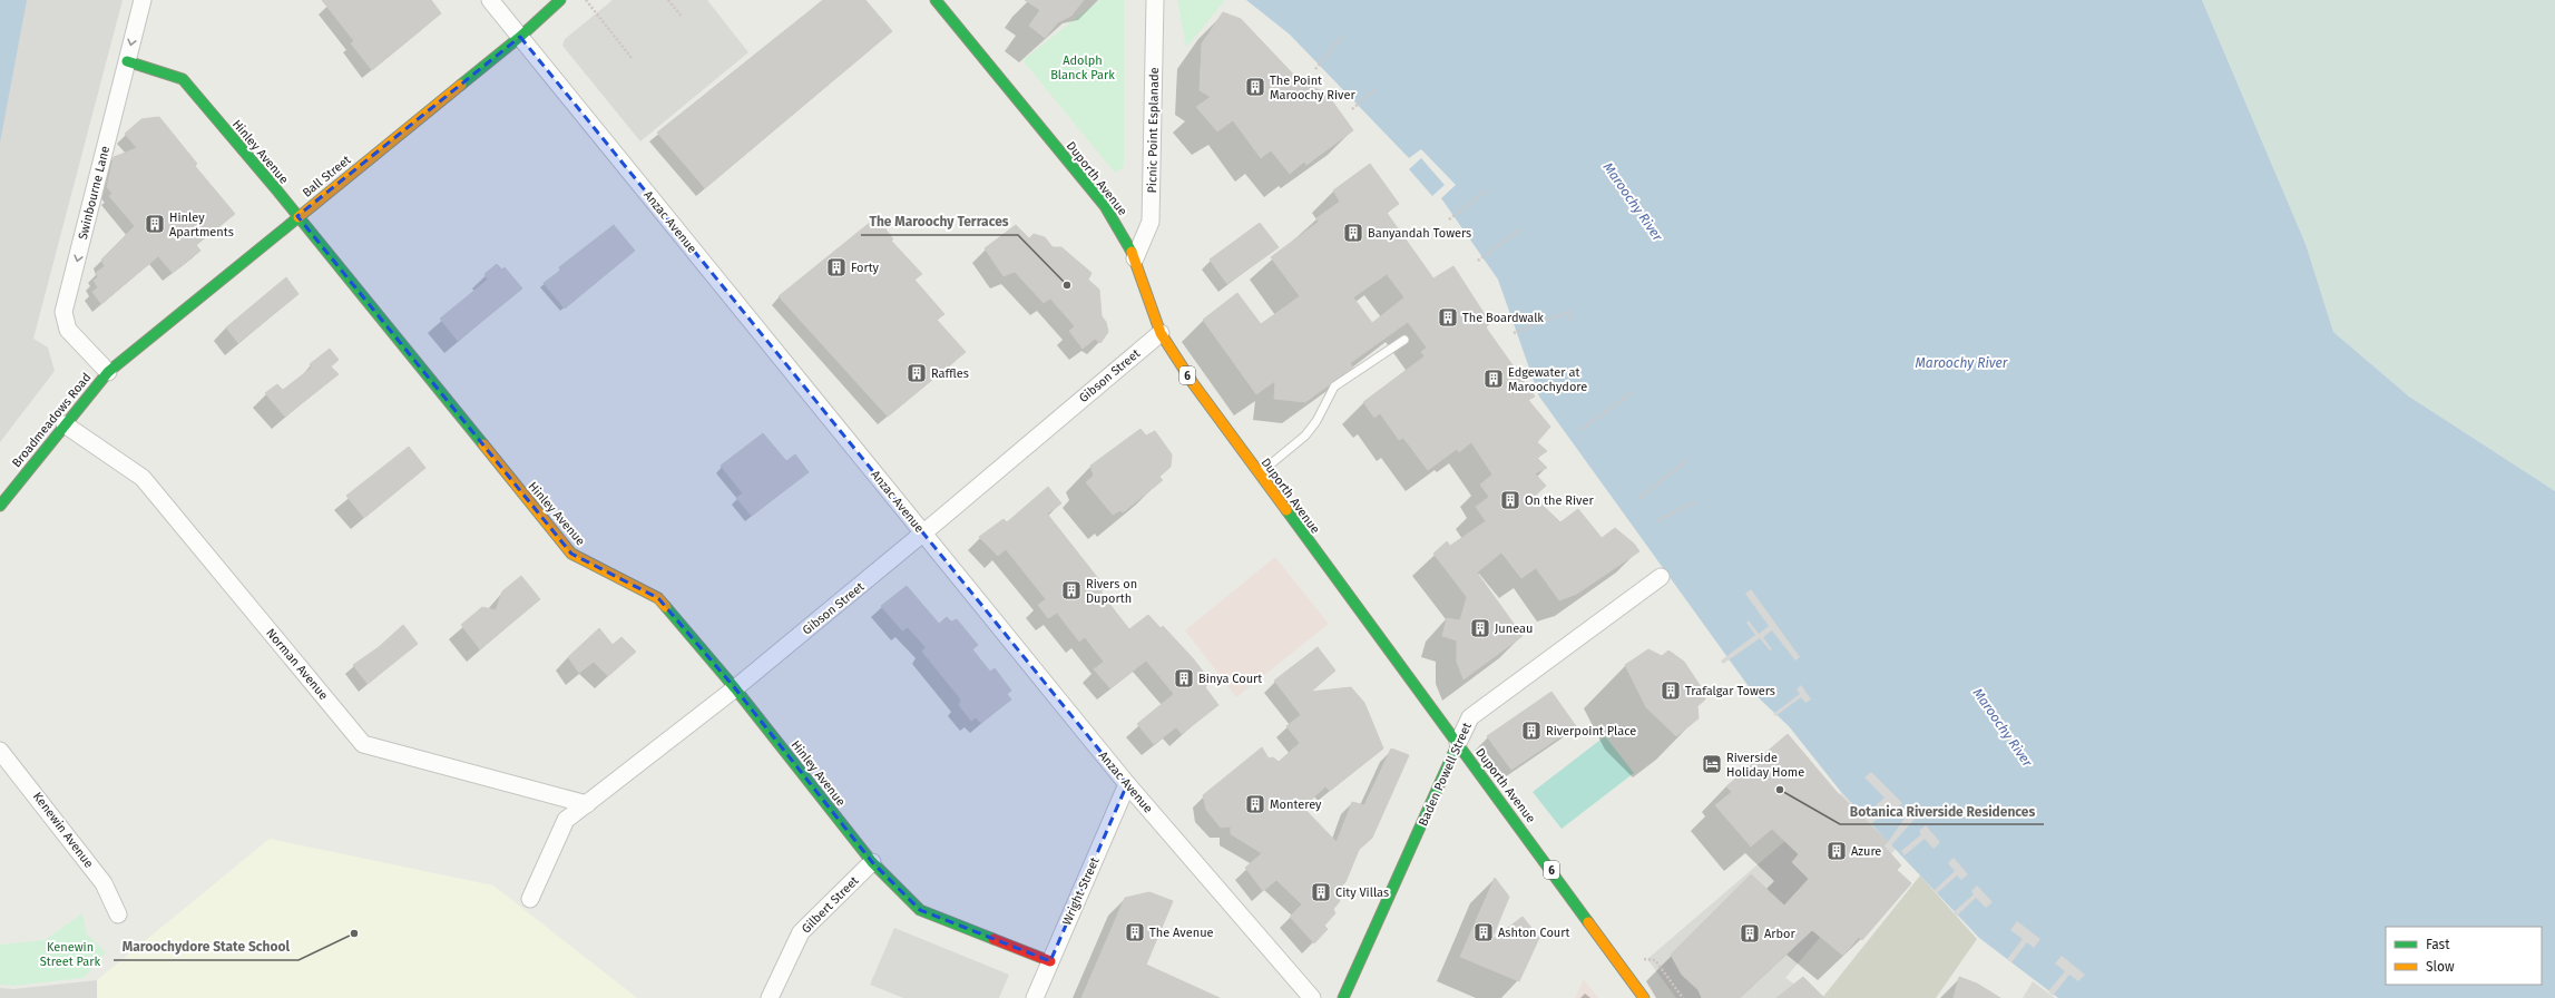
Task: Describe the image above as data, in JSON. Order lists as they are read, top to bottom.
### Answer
{
  "streets": {
    "main road": [
      "Hinley Avenue",
      "Ball Street",
      "Duporth Avenue",
      "6",
      "Broadmeadows Road",
      "Baden Powell Street"
    ],
    "street": [
      "Picnic Point Esplanade",
      "Swinbourne Lane",
      "Anzac Avenue",
      "Gibson Street",
      "Norman Avenue",
      "Kenewin Avenue",
      "Wright Street",
      "Gilbert Street"
    ]
  },
  "crossings": [
    ["Picnic Point Esplanade", "Duporth Avenue"],
    ["Hinley Avenue", "Ball Street"],
    ["Hinley Avenue", "Swinbourne Lane"],
    ["Hinley Avenue", "Gibson Street"],
    ["Hinley Avenue", "Wright Street"],
    ["Hinley Avenue", "Gilbert Street"],
    ["Ball Street", "Swinbourne Lane"],
    ["Ball Street", "Anzac Avenue"],
    ["Ball Street", "Broadmeadows Road"],
    ["Duporth Avenue", "Gibson Street"],
    ["Duporth Avenue", "Baden Powell Street"],
    ["Swinbourne Lane", "Broadmeadows Road"],
    ["Anzac Avenue", "Gibson Street"],
    ["Anzac Avenue", "Wright Street"],
    ["Gibson Street", "Norman Avenue"],
    ["Broadmeadows Road", "Norman Avenue"]
  ],
  "one_way": ["Swinbourne Lane"],
  "water": ["Maroochy River"],
  "parks": ["Adolph Blanck Park", "Kenewin Street Park"],
  "places": {
    "building": [
      "The Point Maroochy River",
      "Hinley Apartments",
      "Banyandah Towers",
      "Forty",
      "The Boardwalk",
      "Raffles",
      "Edgewater at Maroochydore",
      "On the River",
      "Rivers on Duporth",
      "Juneau",
      "Binya Court",
      "Trafalgar Towers",
      "Riverpoint Place",
      "Monterey",
      "Azure",
      "City Villas",
      "The Avenue",
      "Ashton Court",
      "Arbor"
    ],
    "other": ["The Maroochy Terraces", "Botanica Riverside Residences", "Maroochydore State School"],
    "hotel": ["Riverside Holiday Home"]
  },
  "legend": ["Fast", "Slow"]
}
